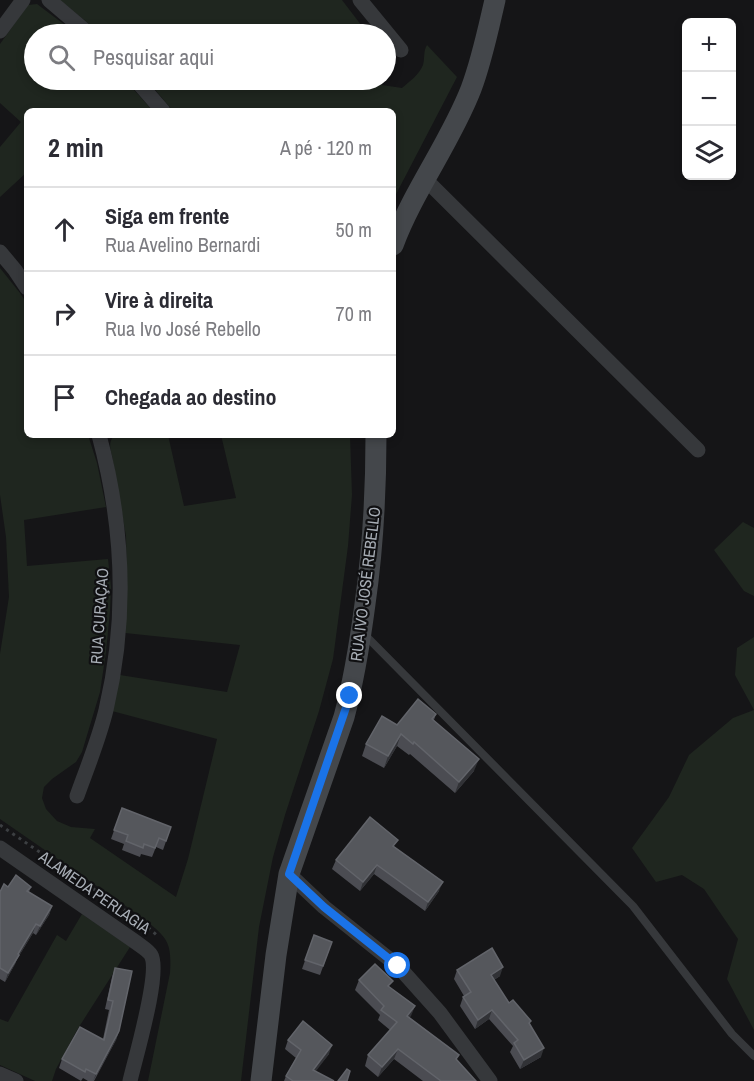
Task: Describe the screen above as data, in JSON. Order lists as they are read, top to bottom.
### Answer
{
  "streets": {
    "street": ["RUA IVO JOSÉ REBELLO", "RUA CURAÇAO", "ALAMEDA PERLAGIA"]
  },
  "page": {
    "map_buttons": ["+", "−"],
    "search": "Pesquisar aqui",
    "heading": ["2 min", "A pé · 120 m"],
    "list": [
      ["Siga em frente", "Rua Avelino Bernardi", "50 m"],
      ["Vire à direita", "Rua Ivo José Rebello", "70 m"],
      "Chegada ao destino"
    ]
  }
}
